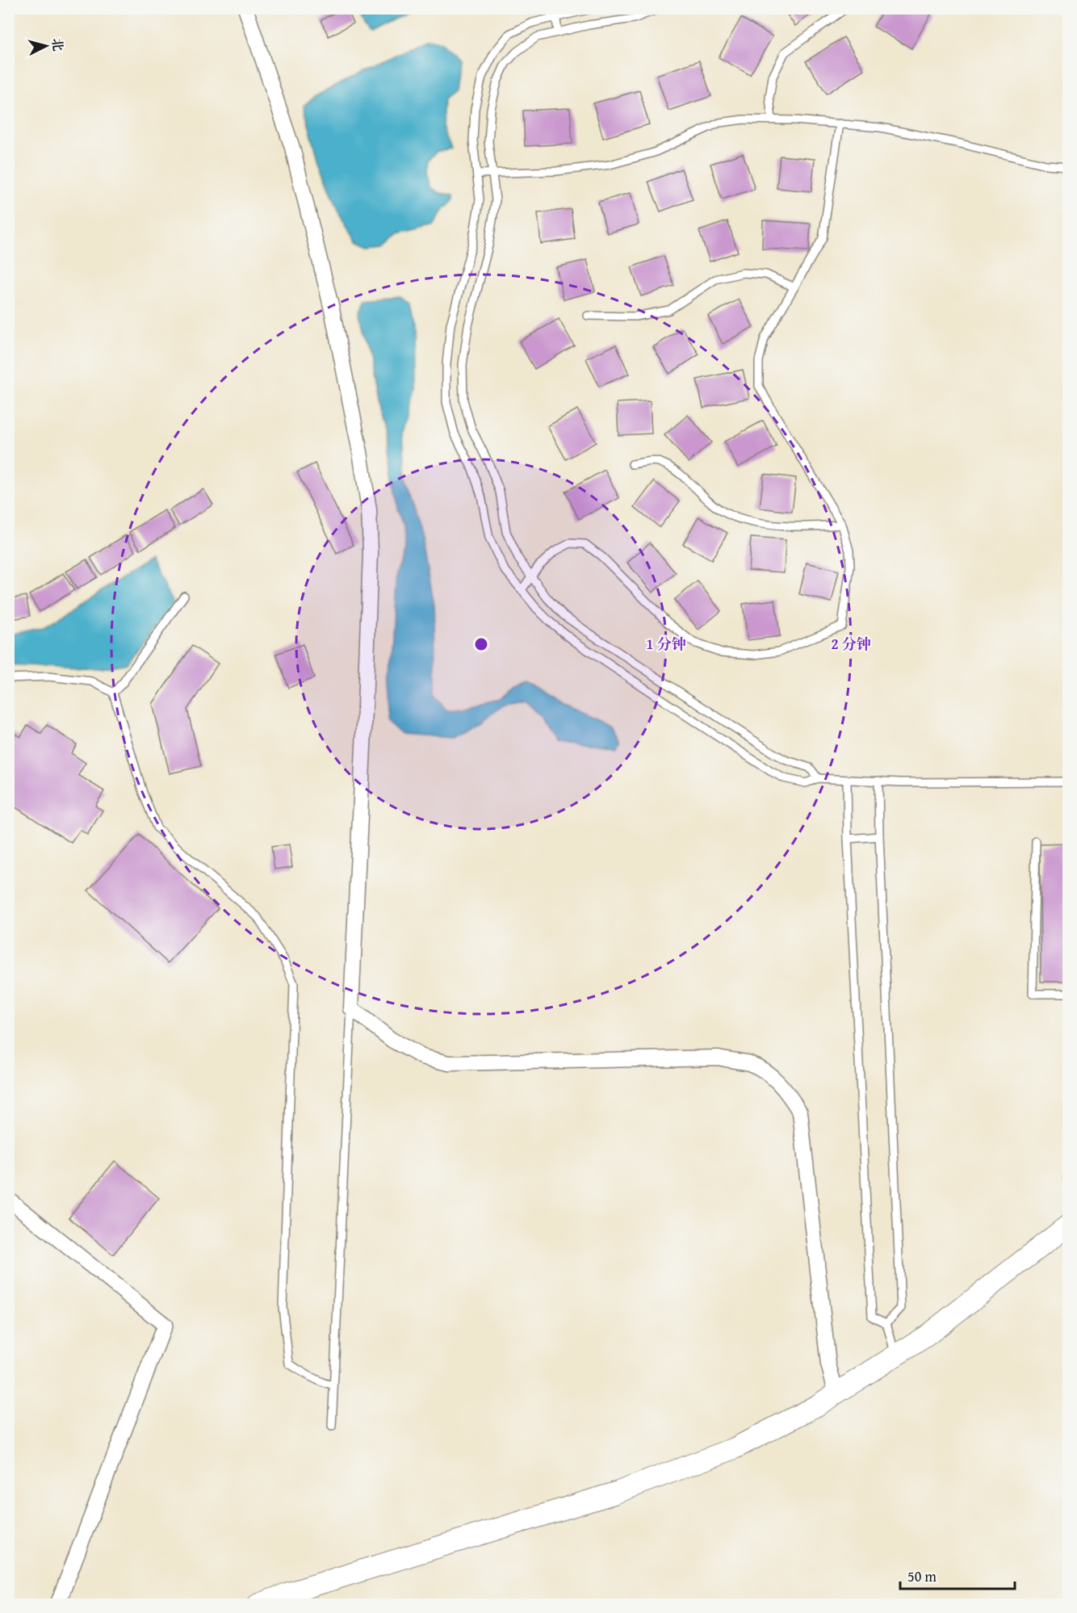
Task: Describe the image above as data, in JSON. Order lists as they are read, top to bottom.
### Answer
{
  "scale_bar": "50 m",
  "north": "right",
  "rings": ["1 分钟", "2 分钟"]
}
